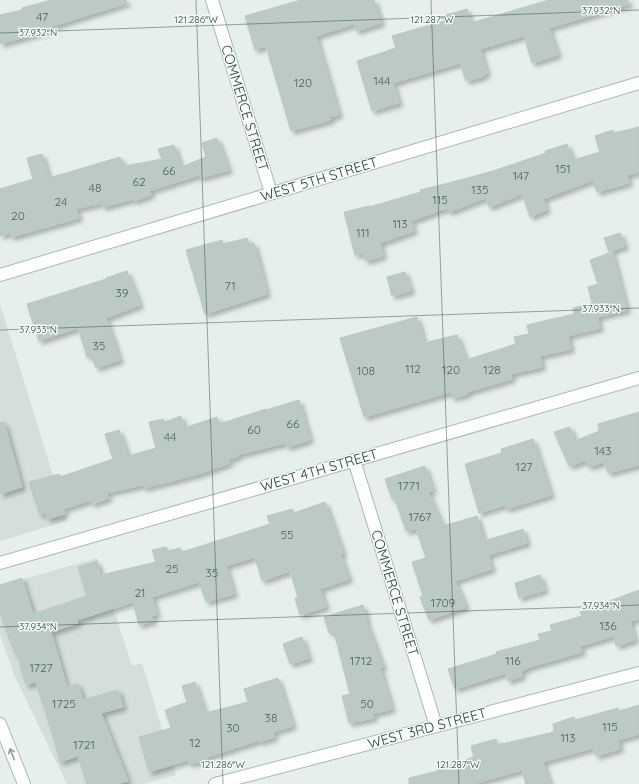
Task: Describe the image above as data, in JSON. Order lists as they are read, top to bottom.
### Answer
{
  "streets": {
    "street": [
      "COMMERCE STREET",
      "WEST 5TH STREET",
      "WEST 4TH STREET",
      "WEST 3RD STREET"
    ]
  },
  "crossings": [
    ["COMMERCE STREET", "WEST 5TH STREET"],
    ["COMMERCE STREET", "WEST 4TH STREET"],
    ["COMMERCE STREET", "WEST 3RD STREET"]
  ],
  "house_numbers": [
    "47",
    "144",
    "120",
    "151",
    "66",
    "147",
    "62",
    "48",
    "135",
    "115",
    "24",
    "20",
    "113",
    "111",
    "71",
    "39",
    "35",
    "112",
    "120",
    "128",
    "108",
    "66",
    "60",
    "44",
    "143",
    "127",
    "1771",
    "1767",
    "55",
    "25",
    "35",
    "21",
    "1709",
    "136",
    "1712",
    "116",
    "1727",
    "1725",
    "50",
    "38",
    "115",
    "30",
    "113",
    "12",
    "1721"
  ],
  "coordinates": [
    "37.932°N",
    "121.286°W",
    "121.287°W",
    "37.933°N",
    "37.934°N"
  ]
}
